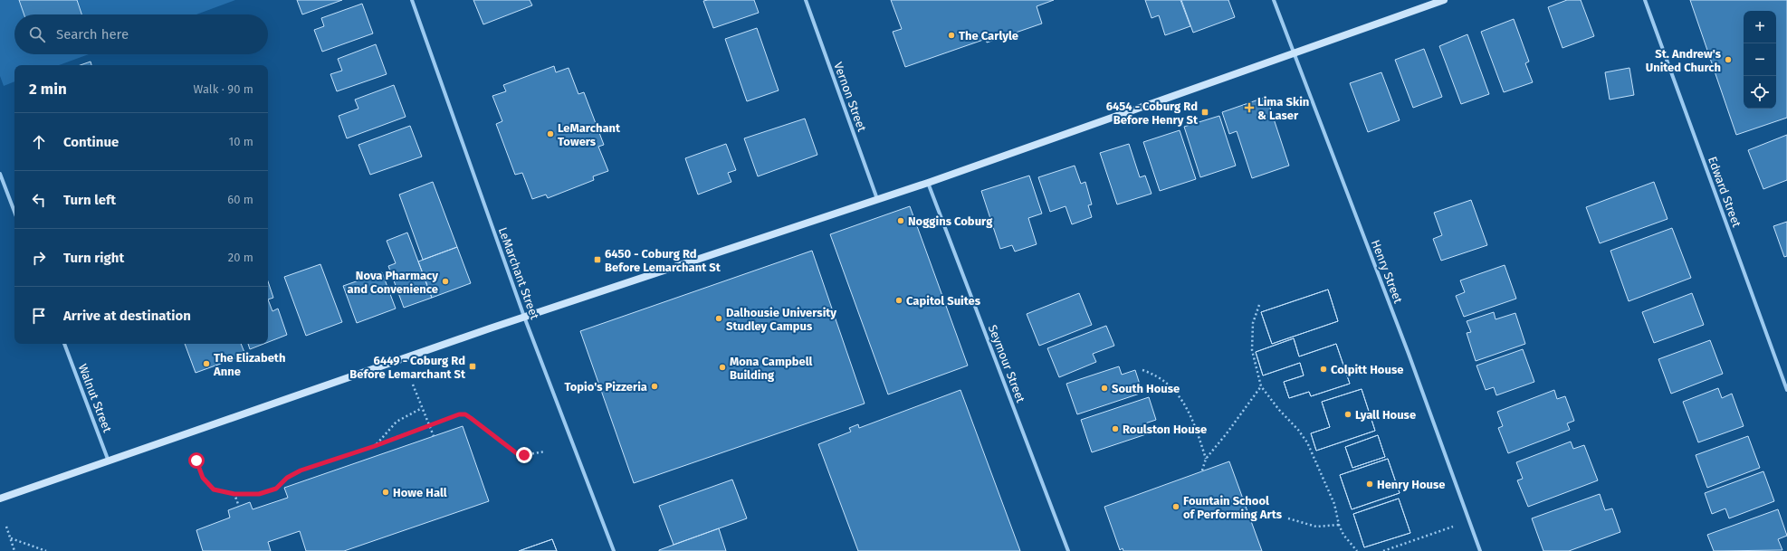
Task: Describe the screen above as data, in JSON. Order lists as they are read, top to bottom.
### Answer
{
  "streets": {
    "street": [
      "Vernon Street",
      "Edward Street",
      "Henry Street",
      "LeMarchant Street",
      "Seymour Street",
      "Walnut Street"
    ]
  },
  "places": {
    "other": [
      "The Carlyle",
      "St. Andrew's United Church",
      "LeMarchant Towers",
      "Noggins Coburg",
      "Nova Pharmacy and Convenience",
      "Capitol Suites",
      "Dalhousie University Studley Campus",
      "The Elizabeth Anne",
      "Mona Campbell Building",
      "Colpitt House",
      "Topio's Pizzeria",
      "South House",
      "Lyall House",
      "Roulston House",
      "Henry House",
      "Howe Hall",
      "Fountain School of Performing Arts"
    ],
    "health": ["Lima Skin & Laser"],
    "transit": ["6454 - Coburg Rd Before Henry St", "6450 - Coburg Rd Before Lemarchant St", "6449 - Coburg Rd Before Lemarchant St"]
  },
  "page": {
    "map_buttons": ["+", "−"],
    "search": "Search here",
    "heading": ["2 min", "Walk · 90 m"],
    "list": [
      ["Continue", "10 m"],
      ["Turn left", "60 m"],
      ["Turn right", "20 m"],
      "Arrive at destination"
    ]
  }
}
